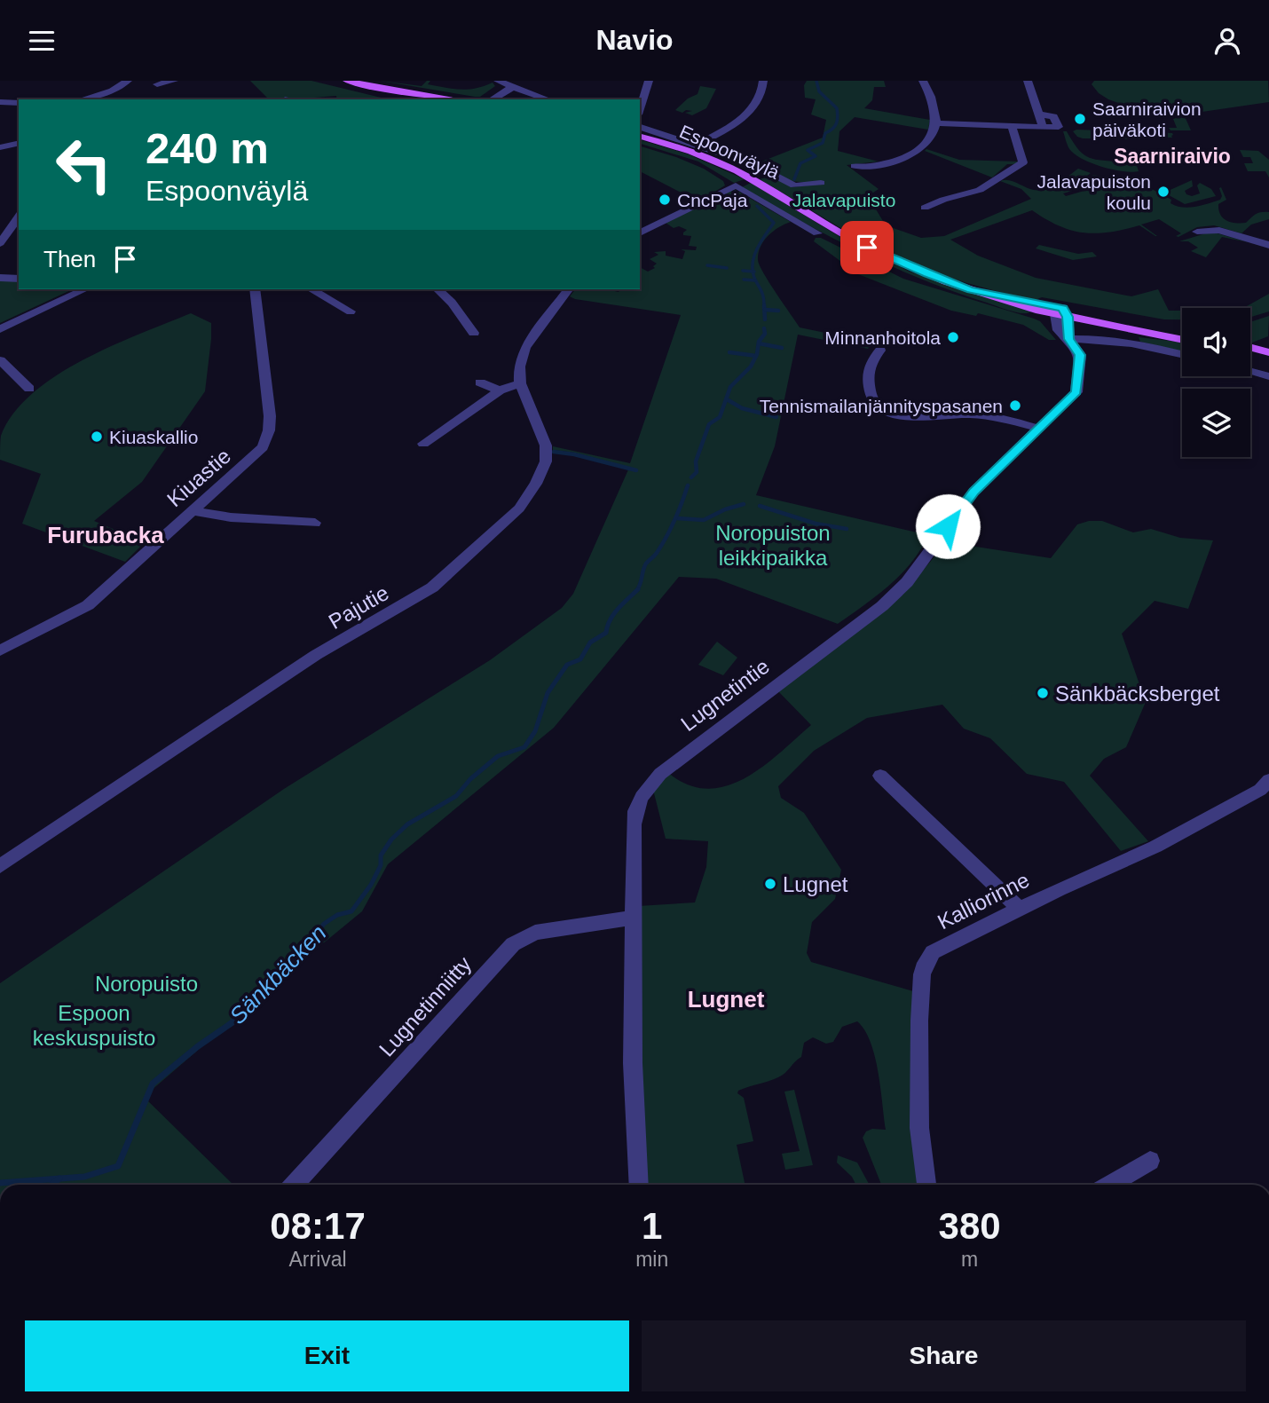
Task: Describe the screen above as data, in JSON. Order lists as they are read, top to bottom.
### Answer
{
  "streets": {
    "main road": ["Espoonväylä"],
    "street": [
      "Kiuastie",
      "Pajutie",
      "Lugnetintie",
      "Kalliorinne",
      "Lugnetinniitty"
    ]
  },
  "crossings": [
    ["Espoonväylä", "Lugnetintie"],
    ["Lugnetintie", "Lugnetinniitty"]
  ],
  "districts": ["Saarniraivio", "Furubacka", "Lugnet"],
  "water": ["Sänkbäcken"],
  "parks": [
    "Jalavapuisto",
    "Noropuiston leikkipaikka",
    "Noropuisto",
    "Espoon keskuspuisto"
  ],
  "places": [
    "Saarniraivion päiväkoti",
    "Jalavapuiston koulu",
    "CncPaja",
    "Minnanhoitola",
    "Tennismailanjännityspasanen",
    "Kiuaskallio",
    "Sänkbäcksberget",
    "Lugnet"
  ],
  "page": {
    "header": "Navio",
    "turn": ["240 m", "Espoonväylä"],
    "then": "Then",
    "eta": [
      "08:17",
      "Arrival",
      "1",
      "min",
      "380",
      "m"
    ],
    "buttons": ["Exit", "Share"]
  }
}
